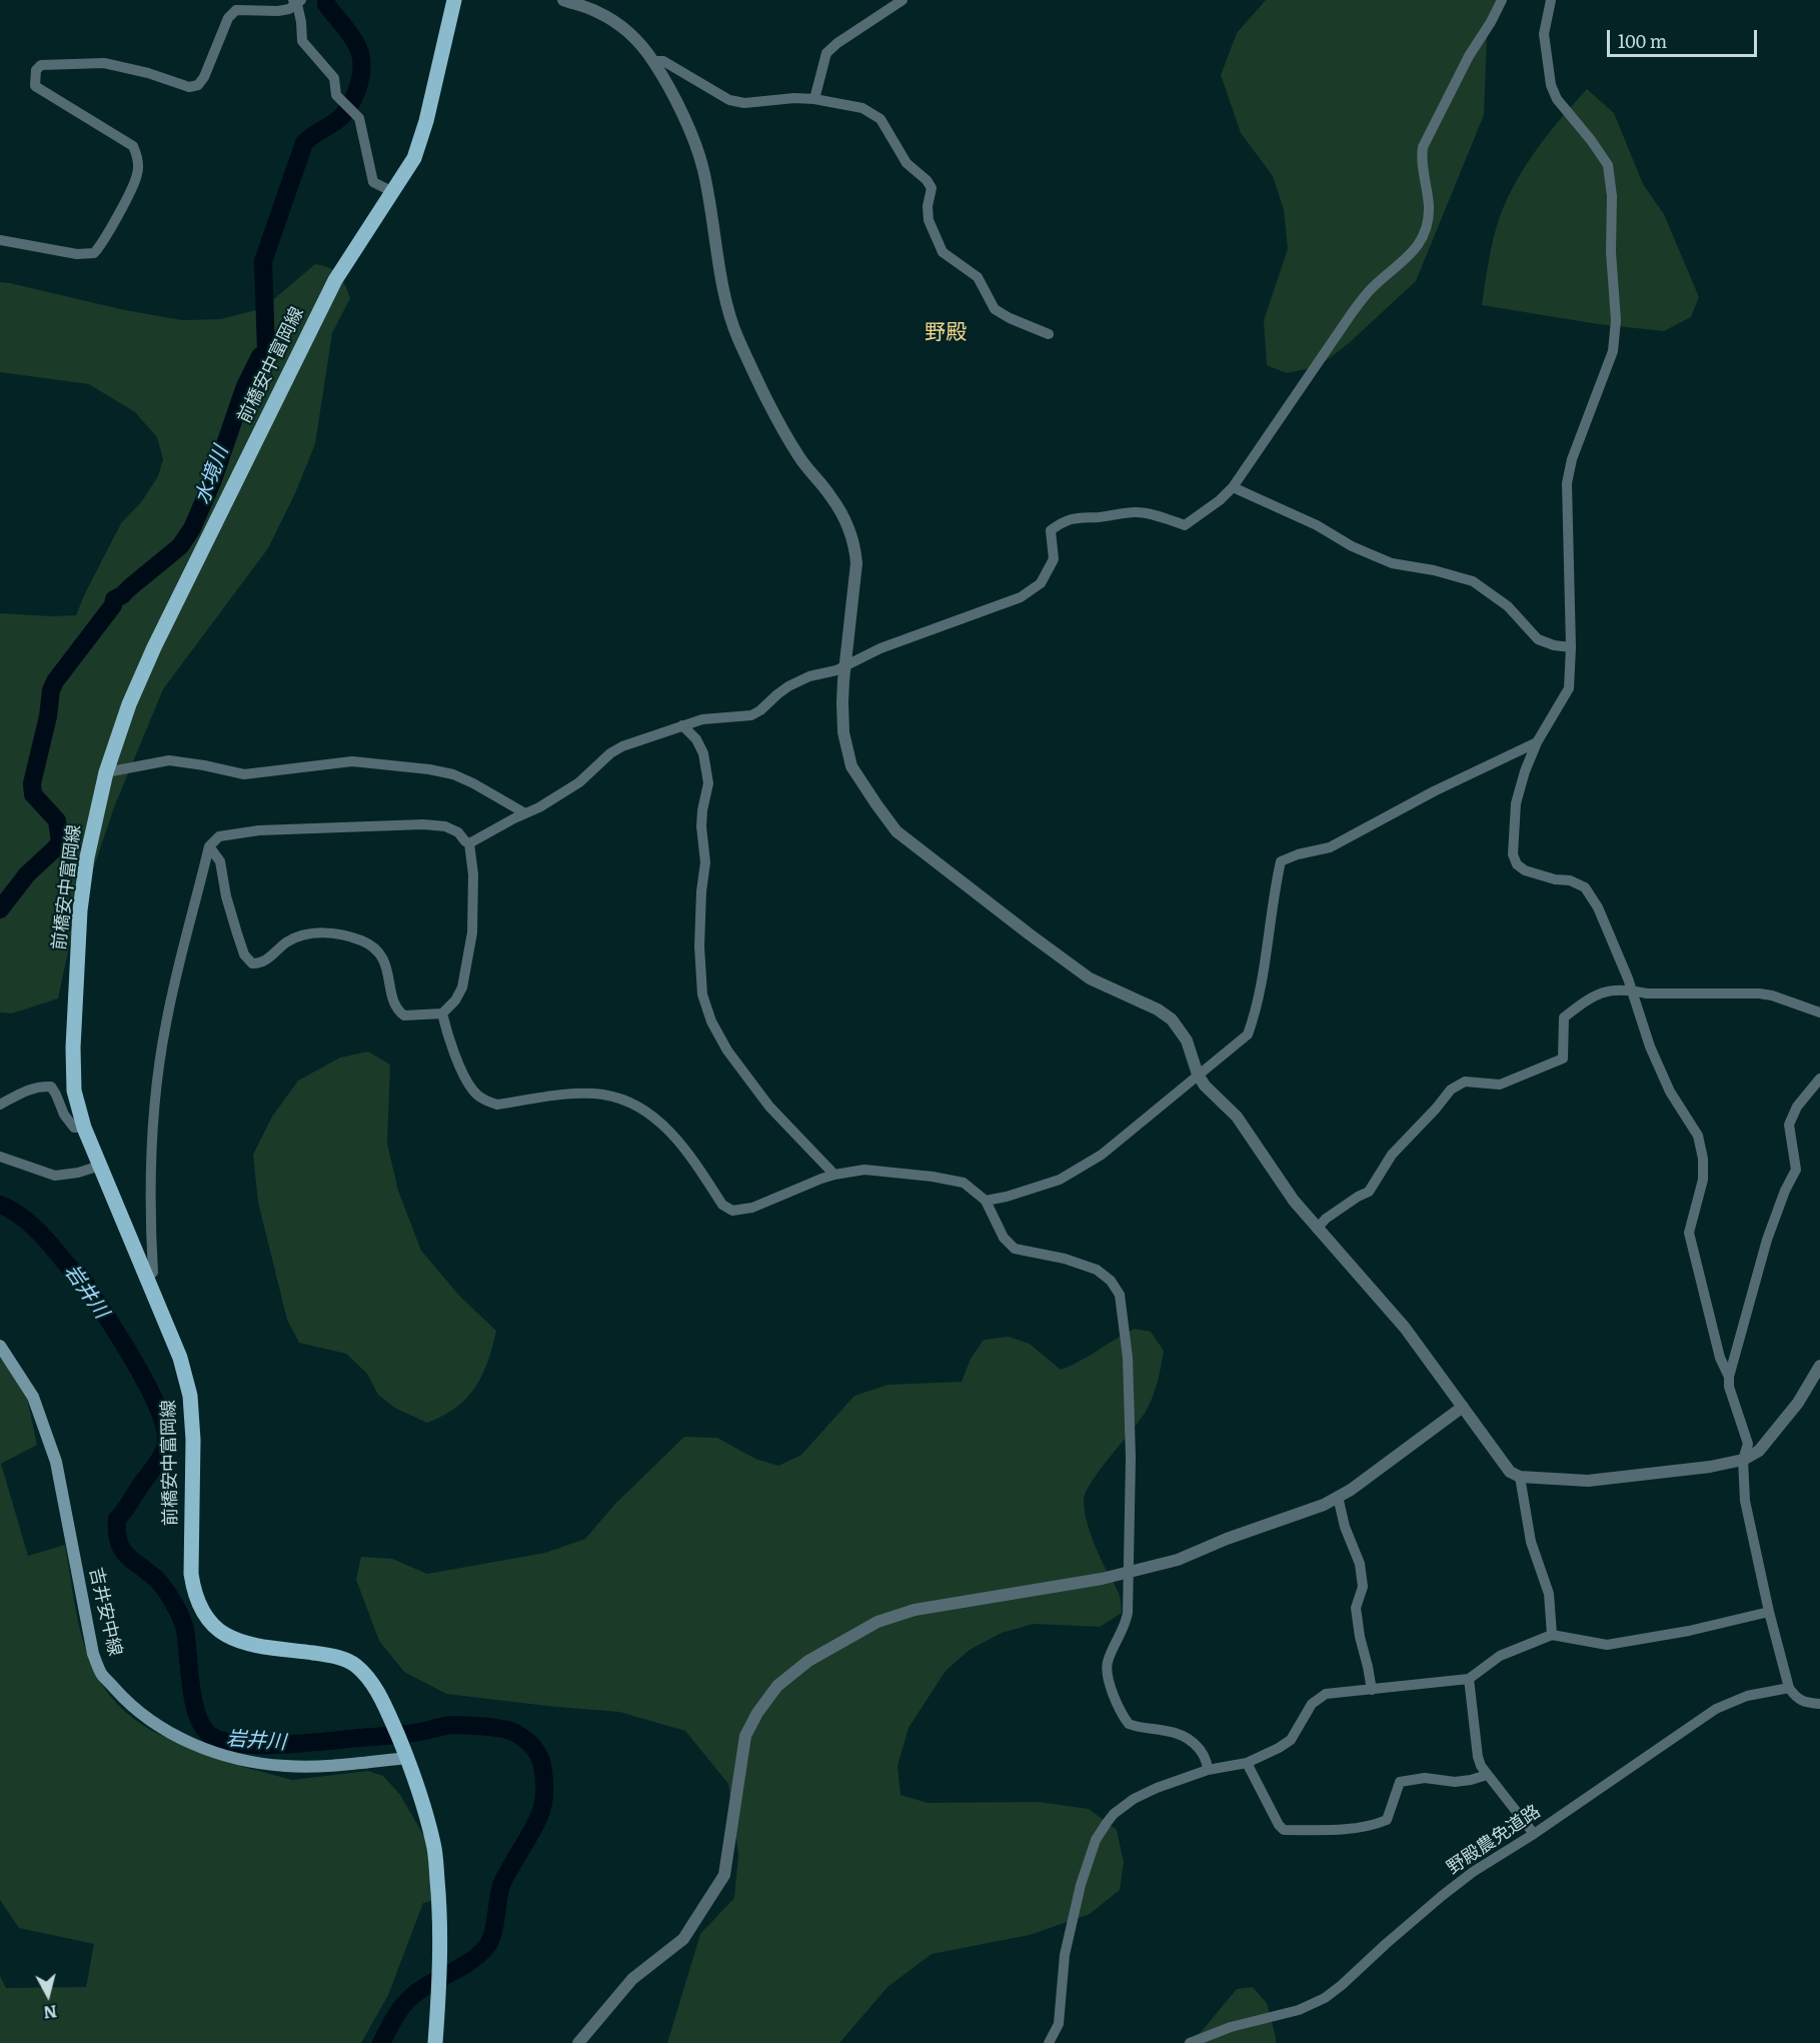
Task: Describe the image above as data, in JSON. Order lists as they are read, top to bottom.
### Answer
{
  "streets": {
    "main road": ["前橋安中富岡線", "吉井安中線"],
    "street": ["野殿農免道路"]
  },
  "crossings": [
    ["前橋安中富岡線", "吉井安中線"]
  ],
  "districts": ["野殿"],
  "water": ["水境川", "岩井川"],
  "scale_bar": "100 m",
  "north": "bottom"
}
